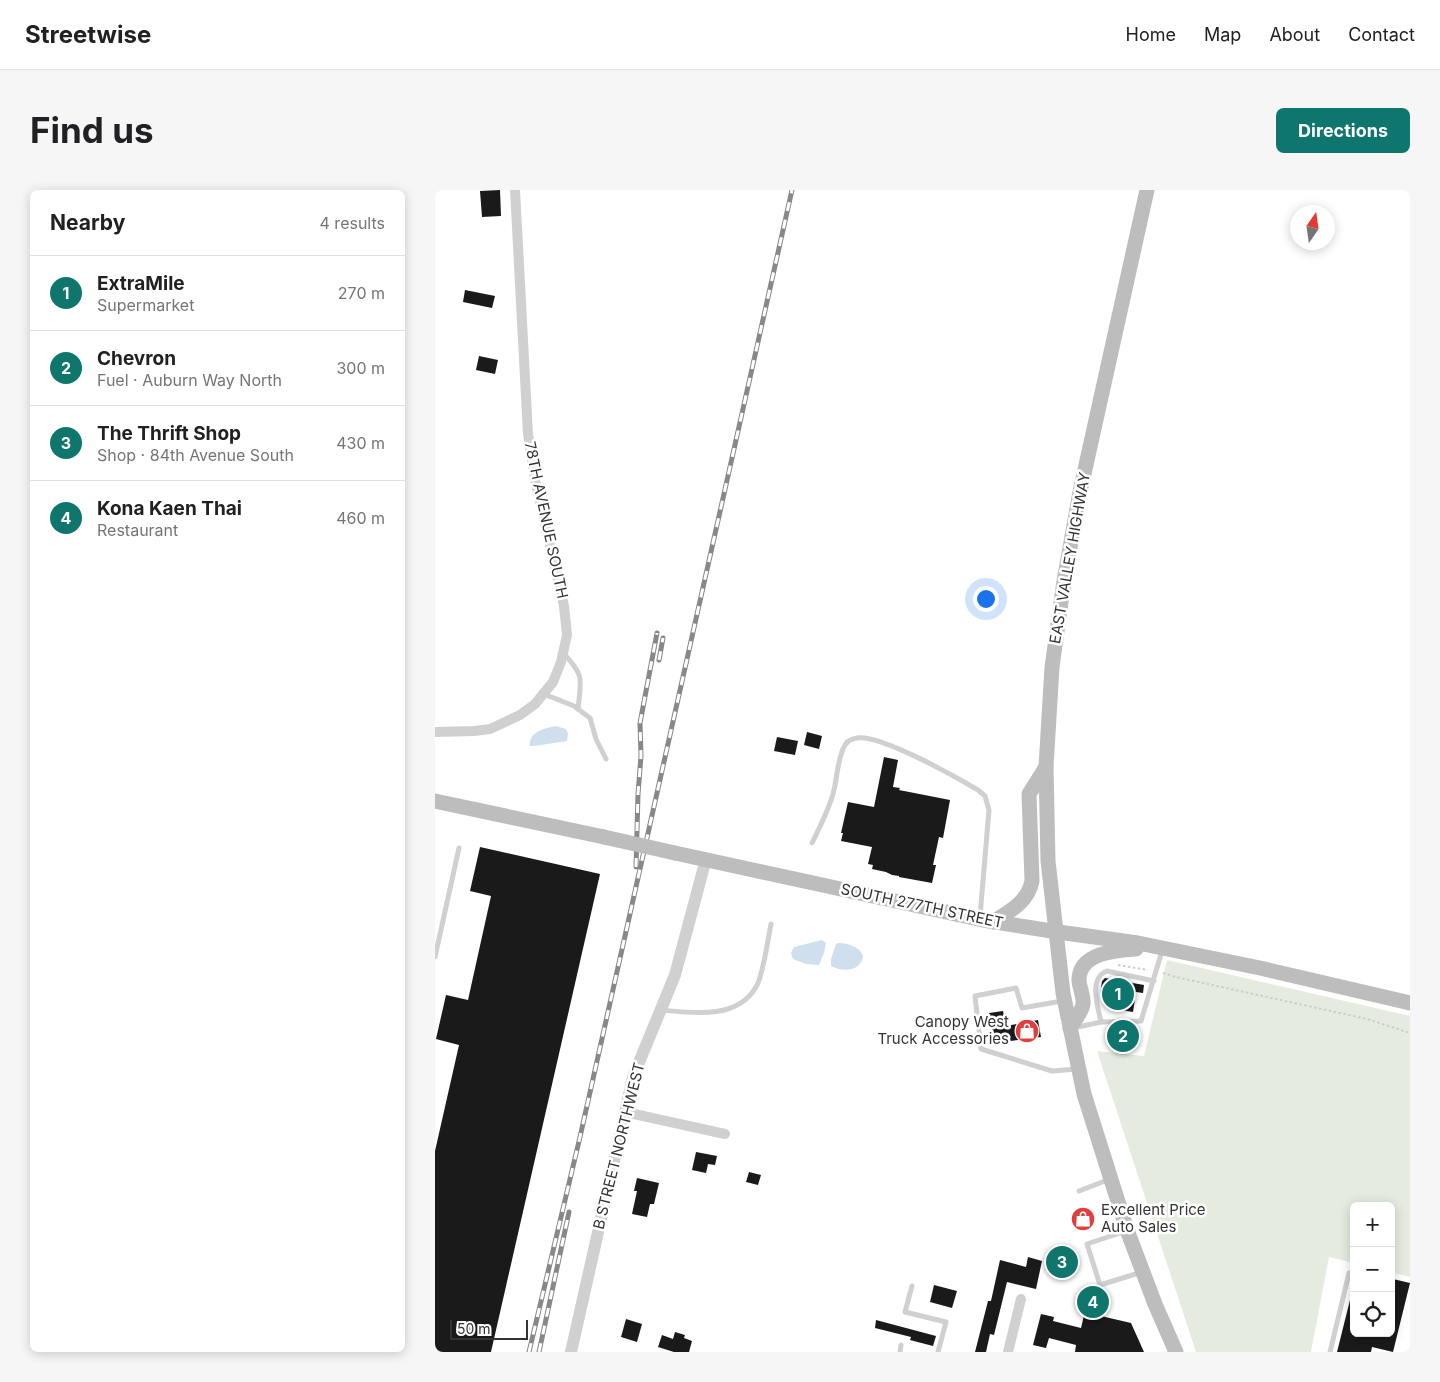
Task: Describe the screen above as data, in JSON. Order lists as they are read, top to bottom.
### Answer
{
  "streets": {
    "main road": ["EAST VALLEY HIGHWAY", "SOUTH 277TH STREET"],
    "street": ["78TH AVENUE SOUTH", "B STREET NORTHWEST"]
  },
  "crossings": [
    ["EAST VALLEY HIGHWAY", "SOUTH 277TH STREET"],
    ["SOUTH 277TH STREET", "B STREET NORTHWEST"]
  ],
  "places": {
    "shop": ["Canopy West Truck Accessories", "Excellent Price Auto Sales"]
  },
  "scale_bar": "50 m",
  "north": "top",
  "page": {
    "header": "Streetwise",
    "nav": [
      "Home",
      "Map",
      "About",
      "Contact"
    ],
    "buttons": "Directions",
    "title": "Find us",
    "heading": ["Nearby", "4 results"],
    "list": [
      {
        "mark": "1",
        "name": "ExtraMile",
        "note": "Supermarket",
        "value": "270 m"
      },
      {
        "mark": "2",
        "name": "Chevron",
        "note": "Fuel · Auburn Way North",
        "value": "300 m"
      },
      {
        "mark": "3",
        "name": "The Thrift Shop",
        "note": "Shop · 84th Avenue South",
        "value": "430 m"
      },
      {
        "mark": "4",
        "name": "Kona Kaen Thai",
        "note": "Restaurant",
        "value": "460 m"
      }
    ],
    "pins": [
      "1",
      "2",
      "3",
      "4"
    ],
    "map_buttons": ["+", "−"],
    "scale": "50 m"
  }
}
